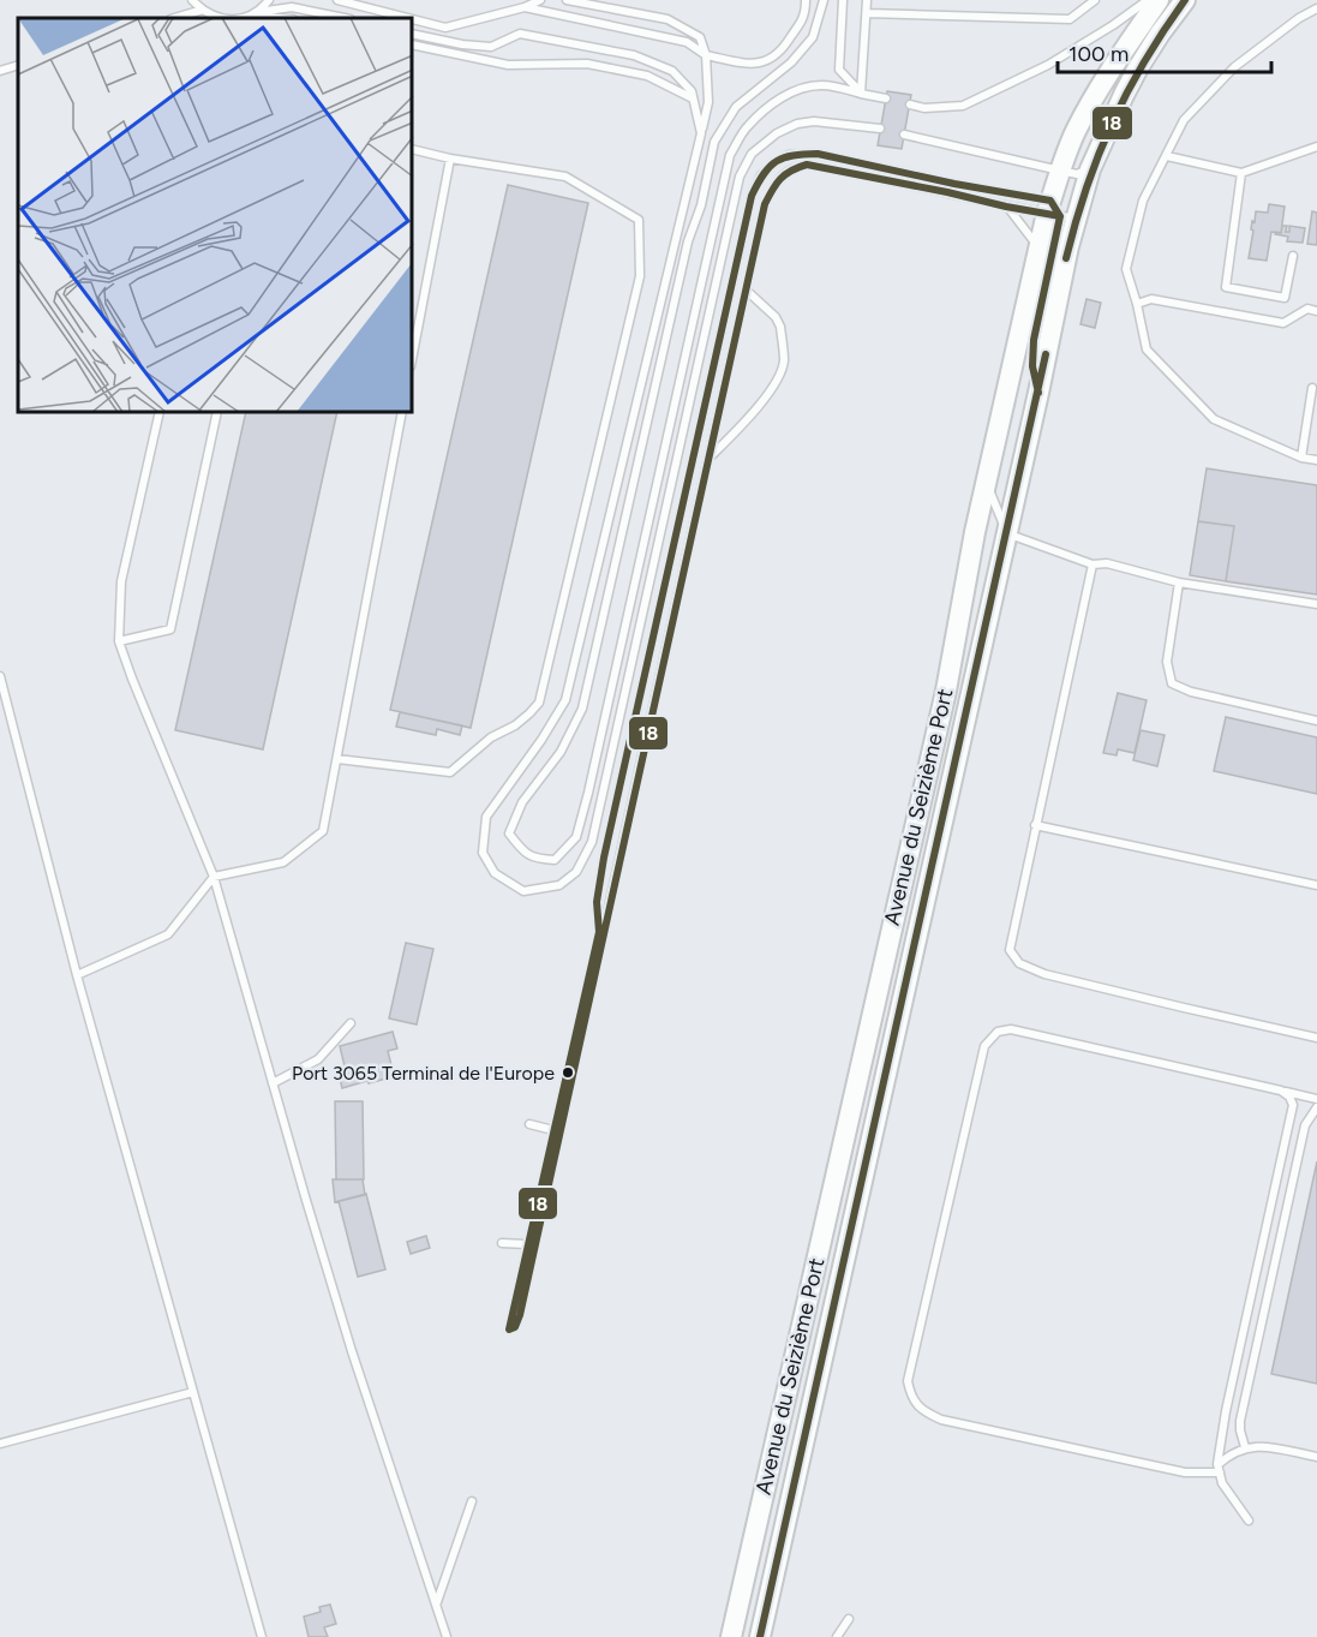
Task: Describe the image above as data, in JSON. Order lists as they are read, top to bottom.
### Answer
{
  "streets": {
    "main road": ["Avenue du Seizième Port"]
  },
  "places": ["Port 3065 Terminal de l'Europe"],
  "lines": ["transit line 18"],
  "scale_bar": "100 m"
}
